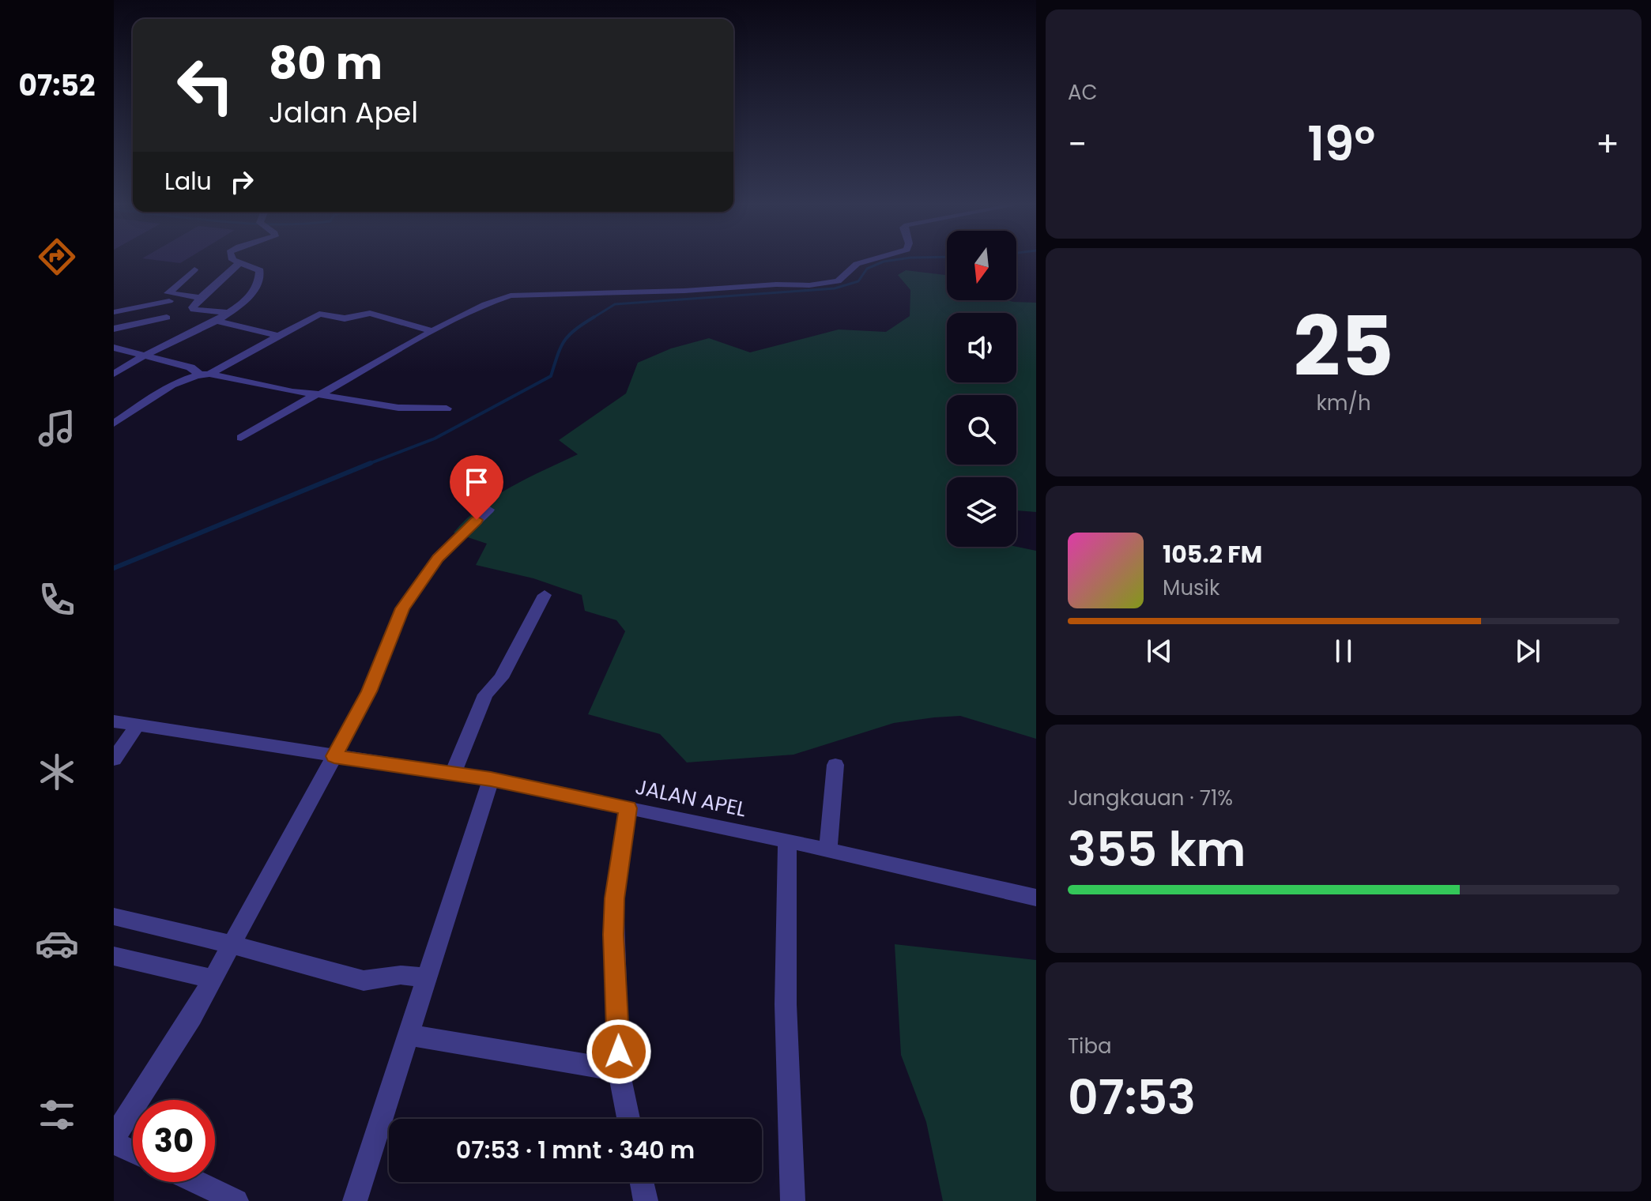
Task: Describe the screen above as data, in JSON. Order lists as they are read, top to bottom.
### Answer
{
  "streets": {
    "street": ["JALAN APEL"]
  },
  "north": "bottom",
  "page": {
    "tabs": "07:52",
    "tile": [
      "AC",
      ["25", "km/h"],
      ["Jangkauan · 71%", "355 km"],
      ["Tiba", "07:53"]
    ],
    "turn": ["80 m", "Jalan Apel"],
    "heat": ["−", "19°", "+"],
    "then": "Lalu",
    "song": ["105.2 FM", "Musik"],
    "limit": "30",
    "trip": "07:53 · 1 mnt · 340 m"
  }
}
